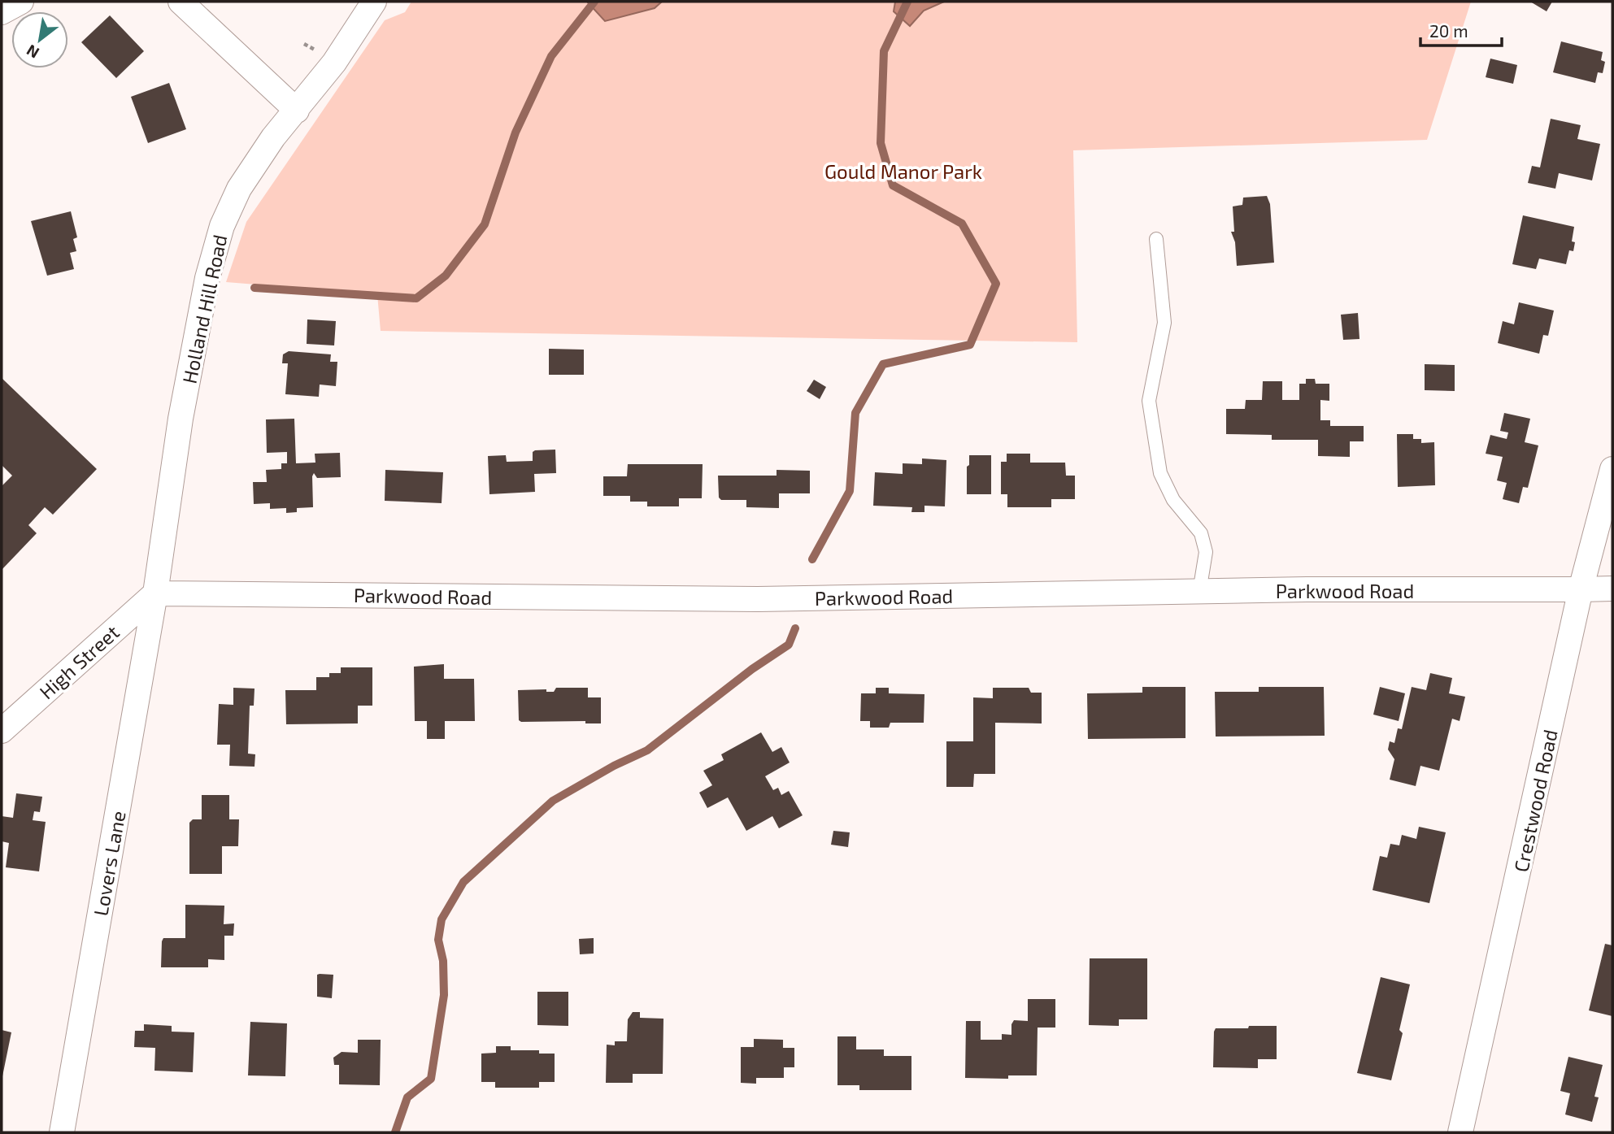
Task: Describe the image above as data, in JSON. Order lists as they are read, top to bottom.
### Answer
{
  "streets": {
    "street": [
      "Holland Hill Road",
      "Parkwood Road",
      "High Street",
      "Crestwood Road",
      "Lovers Lane"
    ]
  },
  "crossings": [
    ["Holland Hill Road", "Parkwood Road"],
    ["Holland Hill Road", "High Street"],
    ["Holland Hill Road", "Lovers Lane"],
    ["Parkwood Road", "High Street"],
    ["Parkwood Road", "Crestwood Road"],
    ["Parkwood Road", "Lovers Lane"],
    ["High Street", "Lovers Lane"]
  ],
  "parks": ["Gould Manor Park"],
  "scale_bar": "20 m",
  "north": "bottom left"
}
